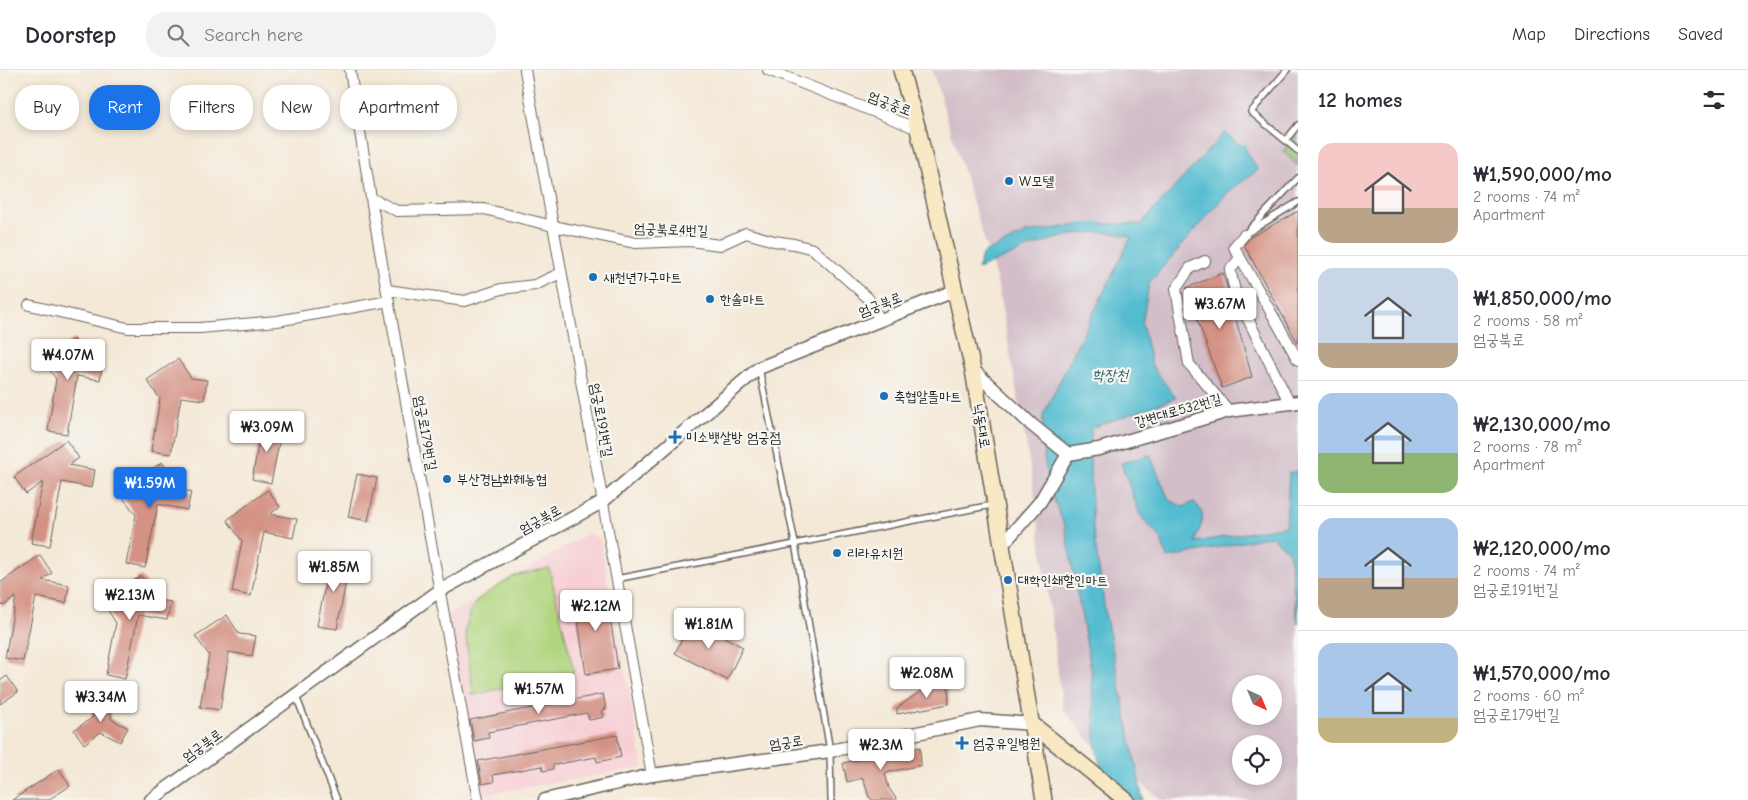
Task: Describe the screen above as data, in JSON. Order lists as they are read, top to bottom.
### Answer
{
  "streets": {
    "main road": ["낙동대로"],
    "street": [
      "엄궁중로",
      "엄궁북로4번길",
      "엄궁북로",
      "강변대로532번길",
      "엄궁로191번길",
      "엄궁로179번길",
      "엄궁로"
    ]
  },
  "crossings": [
    ["엄궁중로", "낙동대로"],
    ["엄궁북로4번길", "엄궁북로"],
    ["엄궁북로4번길", "엄궁로191번길"],
    ["엄궁북로4번길", "엄궁로179번길"],
    ["엄궁북로", "엄궁로191번길"],
    ["엄궁북로", "낙동대로"],
    ["엄궁북로", "엄궁로179번길"],
    ["엄궁로191번길", "엄궁로"],
    ["낙동대로", "엄궁로"]
  ],
  "water": ["학장천"],
  "places": {
    "other": [
      "W모텔",
      "새천년가구마트",
      "한솔마트",
      "축협알뜰마트",
      "부산경남화훼농협",
      "리라유치원",
      "대학인쇄할인마트"
    ],
    "health": ["미소뱃살방 엄궁점", "엄궁유일병원"]
  },
  "north": "bottom right",
  "page": {
    "header": "Doorstep",
    "search": "Search here",
    "nav": ["Map", "Directions", "Saved"],
    "heading": "12 homes",
    "chip": [
      "Buy",
      "Rent",
      "Filters",
      "New",
      "Apartment"
    ],
    "list": [
      {
        "name": "₩1,590,000/mo",
        "note": "2 rooms · 74 m² · Apartment"
      },
      {
        "name": "₩1,850,000/mo",
        "note": "2 rooms · 58 m² · 엄궁북로"
      },
      {
        "name": "₩2,130,000/mo",
        "note": "2 rooms · 78 m² · Apartment"
      },
      {
        "name": "₩2,120,000/mo",
        "note": "2 rooms · 74 m² · 엄궁로191번길"
      },
      {
        "name": "₩1,570,000/mo",
        "note": "2 rooms · 60 m² · 엄궁로179번길"
      }
    ],
    "price": [
      "₩3.67M",
      "₩4.07M",
      "₩3.09M",
      "₩1.59M",
      "₩1.85M",
      "₩2.13M",
      "₩2.12M",
      "₩1.81M",
      "₩2.08M",
      "₩1.57M",
      "₩3.34M",
      "₩2.3M"
    ]
  }
}
